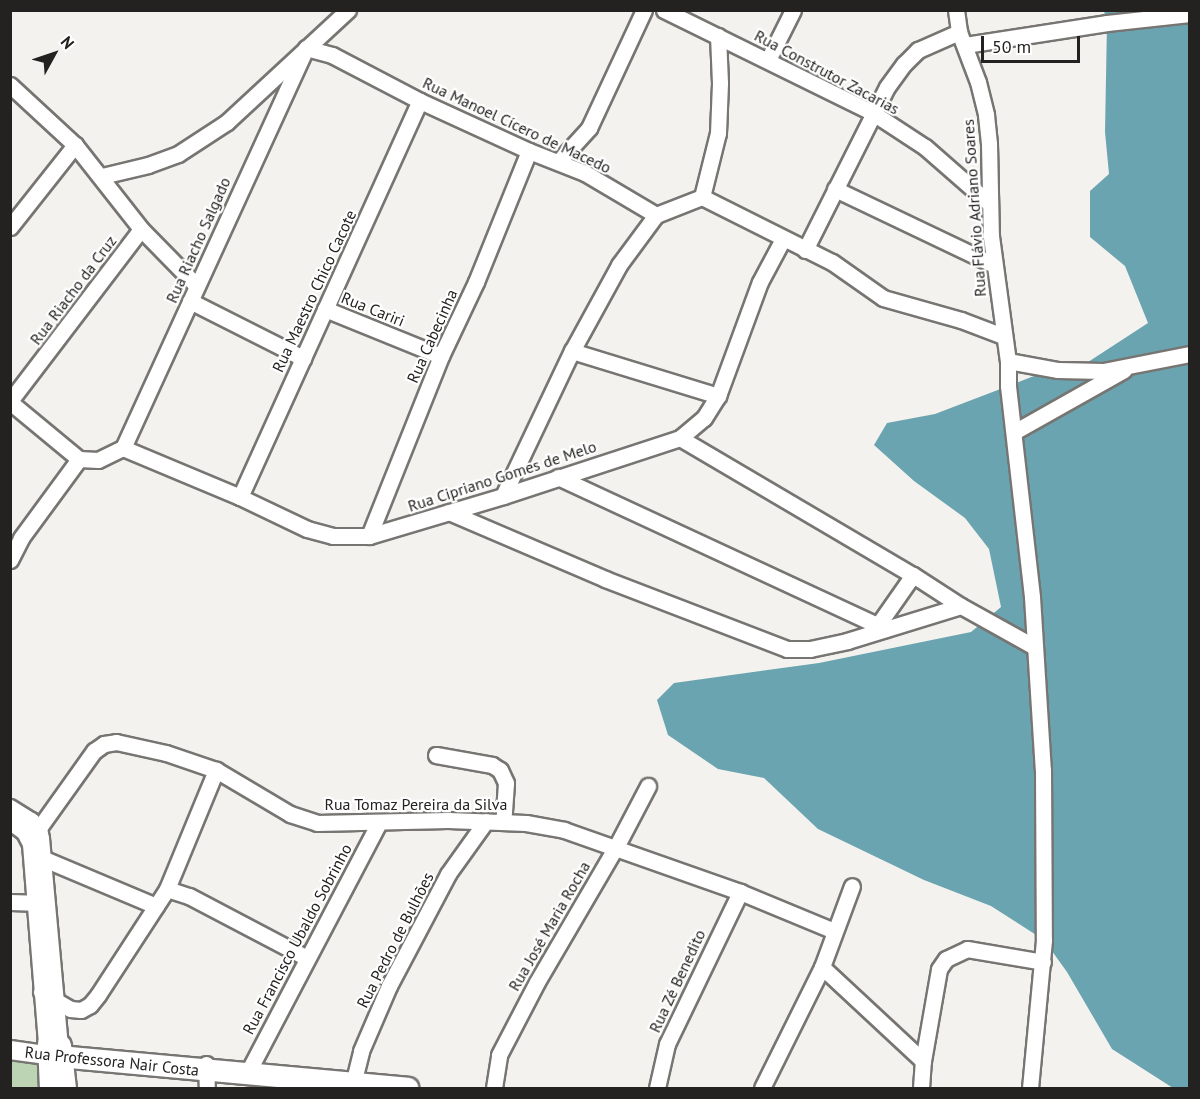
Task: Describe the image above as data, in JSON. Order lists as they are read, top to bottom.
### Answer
{
  "streets": {
    "main road": ["Rua Professora Nair Costa"],
    "street": [
      "Rua Construtor Zacarias",
      "Rua Manoel Cícero de Macedo",
      "Rua Flávio Adriano Soares",
      "Rua Riacho Salgado",
      "Rua Riacho da Cruz",
      "Rua Maestro Chico Cacote",
      "Rua Cariri",
      "Rua Cabecinha",
      "Rua Cipriano Gomes de Melo",
      "Rua Tomaz Pereira da Silva",
      "Rua José Maria Rocha",
      "Rua Francisco Ubaldo Sobrinho",
      "Rua Pedro de Bulhões",
      "Rua Zé Benedito"
    ]
  },
  "crossings": [
    ["Rua Construtor Zacarias", "Rua Flávio Adriano Soares"],
    ["Rua Manoel Cícero de Macedo", "Rua Riacho Salgado"],
    ["Rua Manoel Cícero de Macedo", "Rua Maestro Chico Cacote"],
    ["Rua Manoel Cícero de Macedo", "Rua Cabecinha"],
    ["Rua Riacho Salgado", "Rua Cipriano Gomes de Melo"],
    ["Rua Maestro Chico Cacote", "Rua Cariri"],
    ["Rua Maestro Chico Cacote", "Rua Cipriano Gomes de Melo"],
    ["Rua Cariri", "Rua Cabecinha"],
    ["Rua Cabecinha", "Rua Cipriano Gomes de Melo"],
    ["Rua Tomaz Pereira da Silva", "Rua José Maria Rocha"],
    ["Rua Tomaz Pereira da Silva", "Rua Francisco Ubaldo Sobrinho"],
    ["Rua Tomaz Pereira da Silva", "Rua Pedro de Bulhões"],
    ["Rua Tomaz Pereira da Silva", "Rua Zé Benedito"],
    ["Rua Francisco Ubaldo Sobrinho", "Rua Professora Nair Costa"],
    ["Rua Pedro de Bulhões", "Rua Professora Nair Costa"]
  ],
  "scale_bar": "50 m",
  "north": "top right"
}
